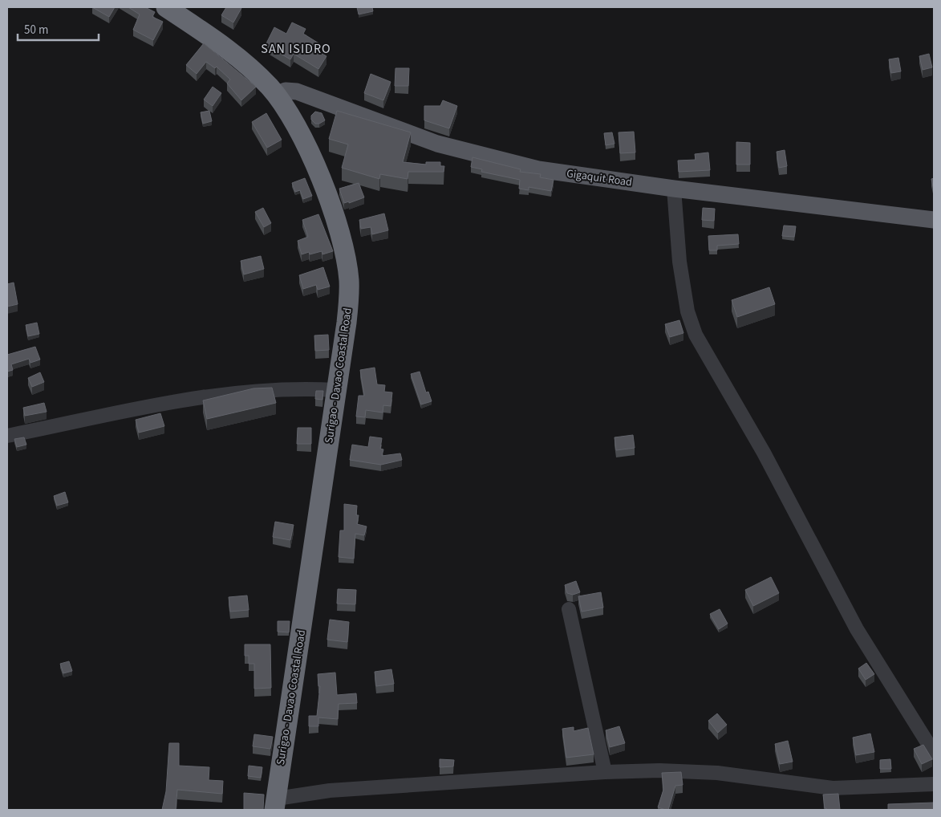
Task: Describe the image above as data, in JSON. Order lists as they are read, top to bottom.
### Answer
{
  "streets": {
    "highway": ["Surigao - Davao Coastal Road"],
    "main road": ["Gigaquit Road"]
  },
  "crossings": [
    ["Gigaquit Road", "Surigao - Davao Coastal Road"]
  ],
  "districts": ["SAN ISIDRO"],
  "scale_bar": "50 m"
}
